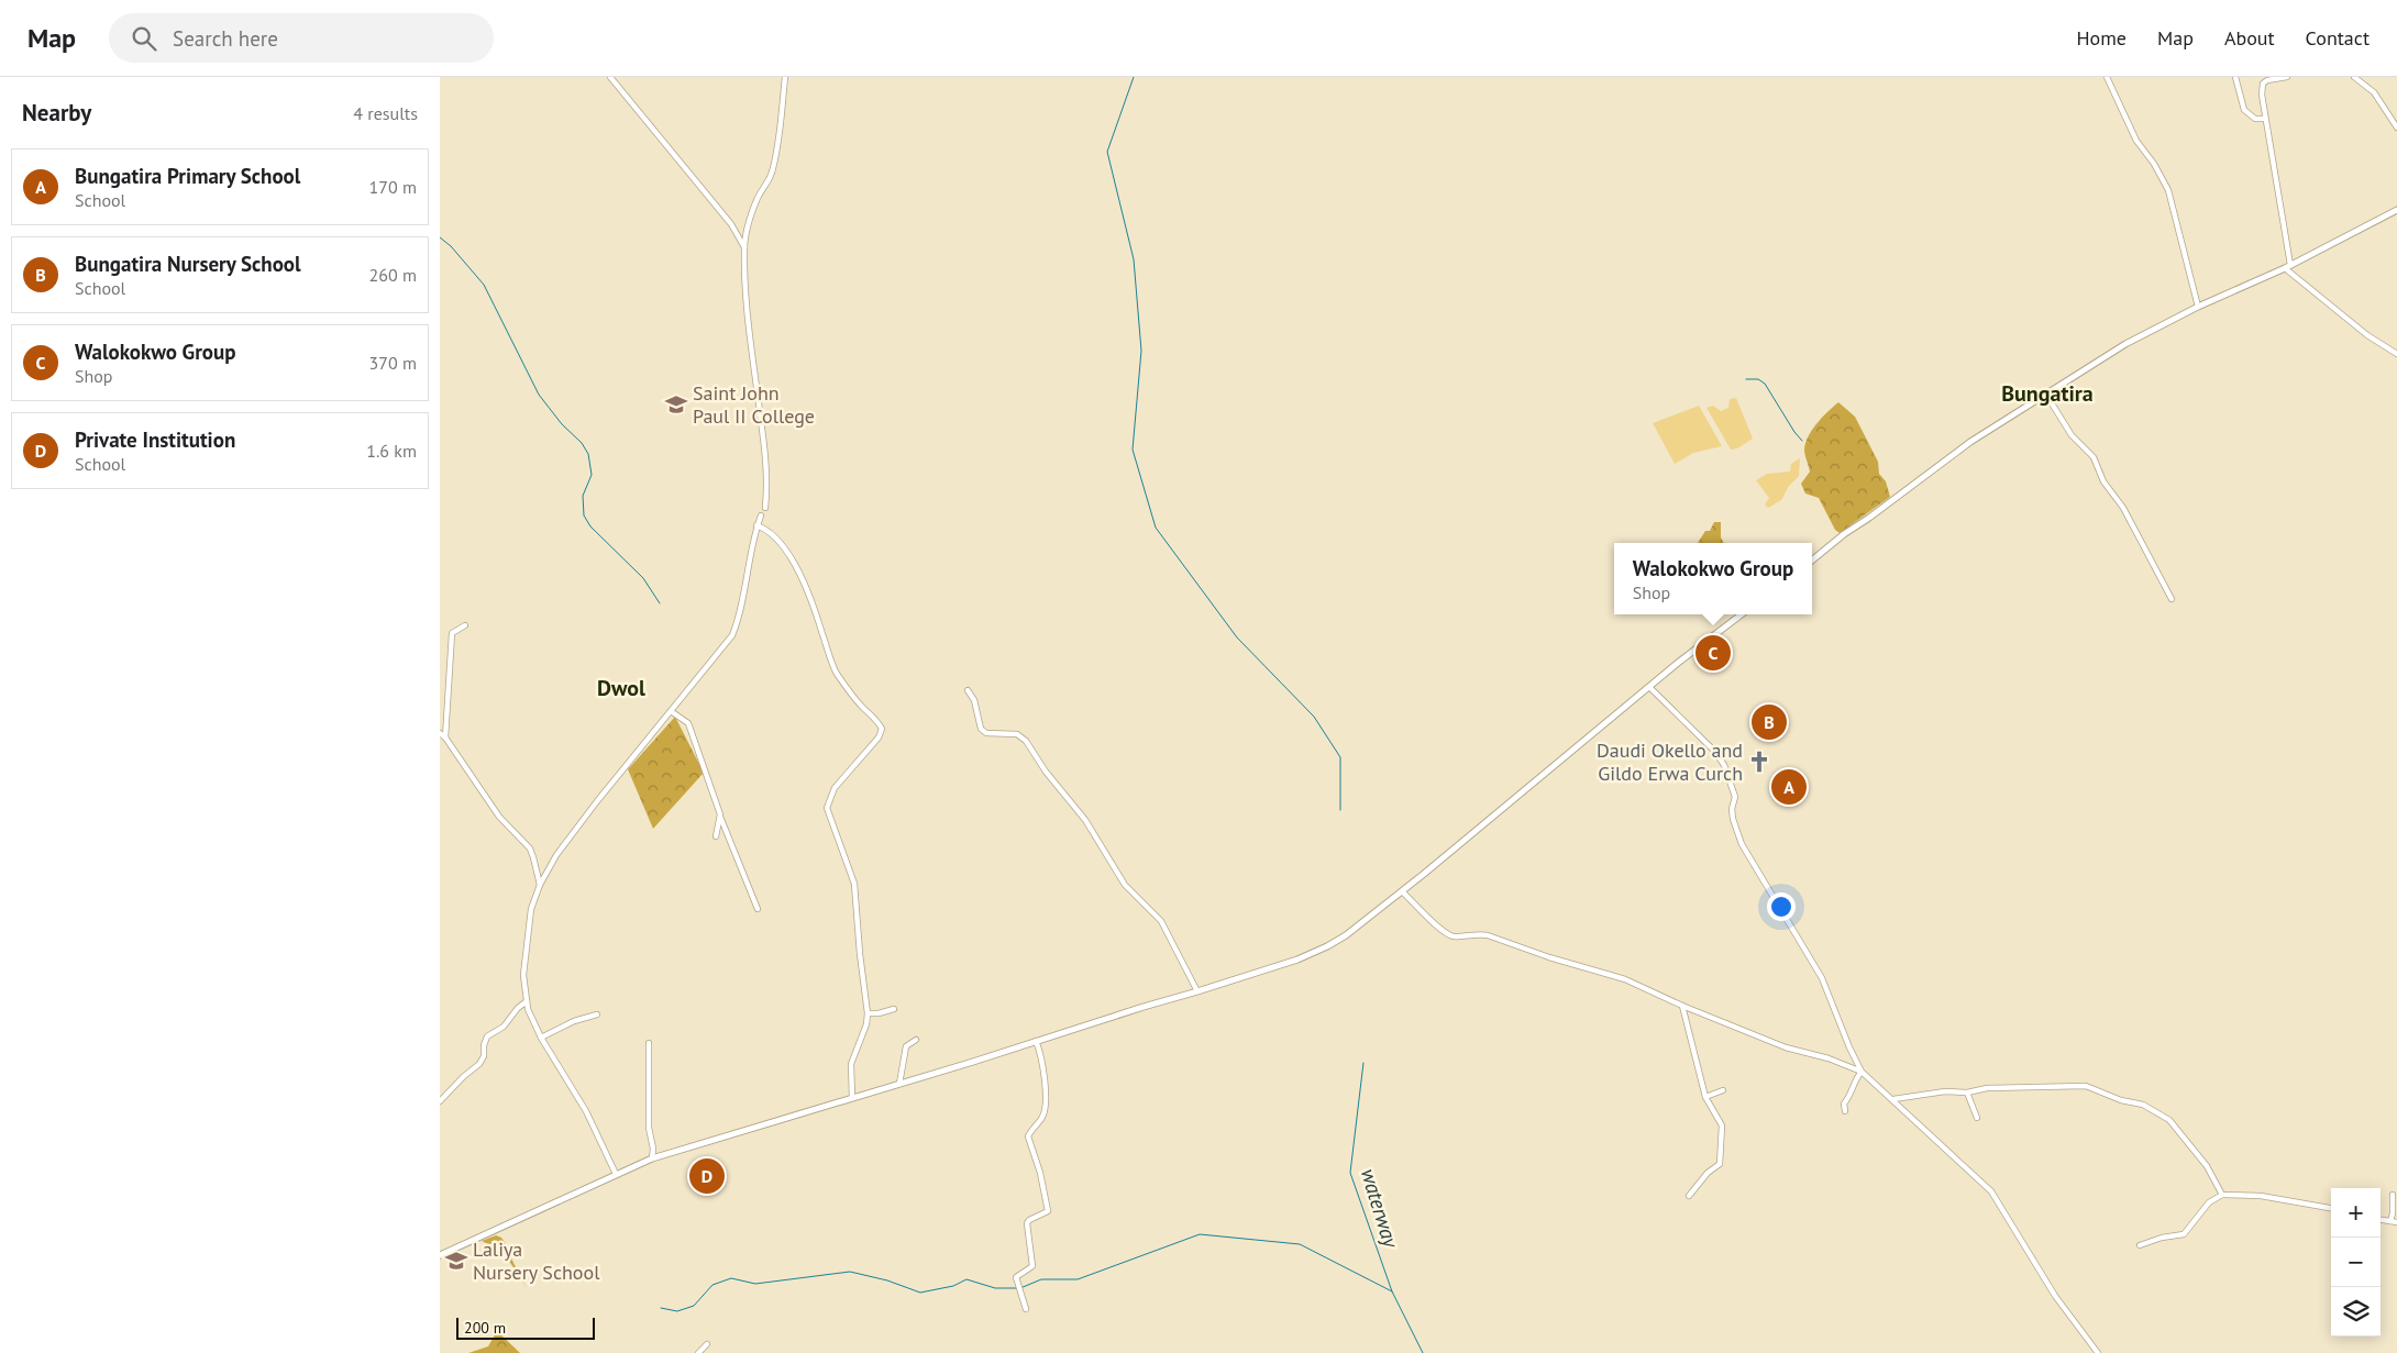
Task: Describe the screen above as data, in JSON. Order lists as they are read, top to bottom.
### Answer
{
  "districts": ["Bungatira", "Dwol"],
  "water": ["waterway"],
  "places": {
    "school or university": ["Saint John Paul II College", "Laliya Nursery School"],
    "church": ["Daudi Okello and Gildo Erwa Curch"]
  },
  "scale_bar": "200 m",
  "page": {
    "header": "Map",
    "search": "Search here",
    "nav": [
      "Home",
      "Map",
      "About",
      "Contact"
    ],
    "heading": ["Nearby", "4 results"],
    "list": [
      {
        "mark": "A",
        "name": "Bungatira Primary School",
        "note": "School",
        "value": "170 m"
      },
      {
        "mark": "B",
        "name": "Bungatira Nursery School",
        "note": "School",
        "value": "260 m"
      },
      {
        "mark": "C",
        "name": "Walokokwo Group",
        "note": "Shop",
        "value": "370 m"
      },
      {
        "mark": "D",
        "name": "Private Institution",
        "note": "School",
        "value": "1.6 km"
      }
    ],
    "popup": ["Walokokwo Group", "Shop"],
    "pins": [
      "C",
      "B",
      "A",
      "D"
    ],
    "map_buttons": ["+", "−"],
    "scale": "200 m"
  }
}
